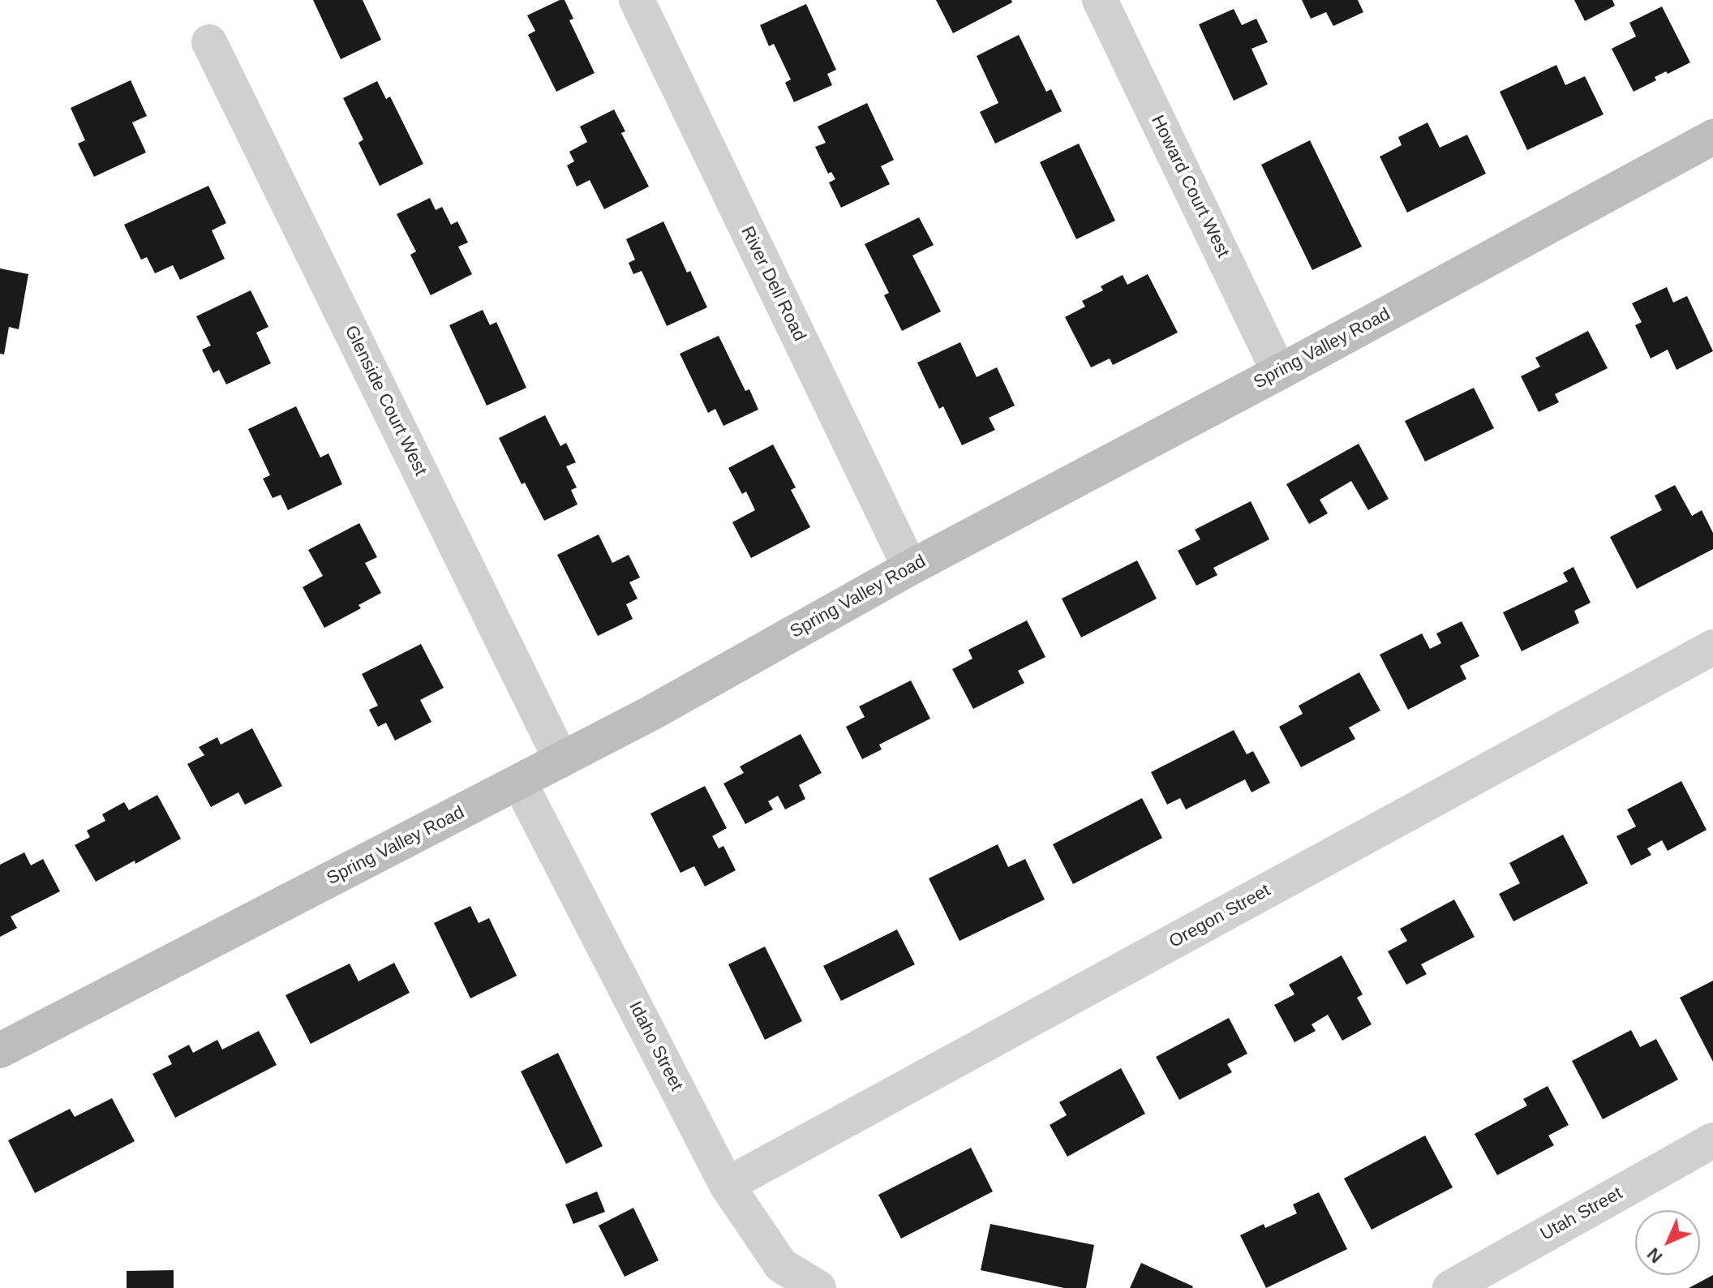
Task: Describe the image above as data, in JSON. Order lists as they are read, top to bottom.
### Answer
{
  "streets": {
    "street": [
      "Howard Court West",
      "River Dell Road",
      "Spring Valley Road",
      "Glenside Court West",
      "Oregon Street",
      "Idaho Street",
      "Utah Street"
    ]
  },
  "crossings": [
    ["Howard Court West", "Spring Valley Road"],
    ["River Dell Road", "Spring Valley Road"],
    ["Spring Valley Road", "Glenside Court West"],
    ["Spring Valley Road", "Idaho Street"],
    ["Oregon Street", "Idaho Street"]
  ],
  "north": "bottom left"
}
